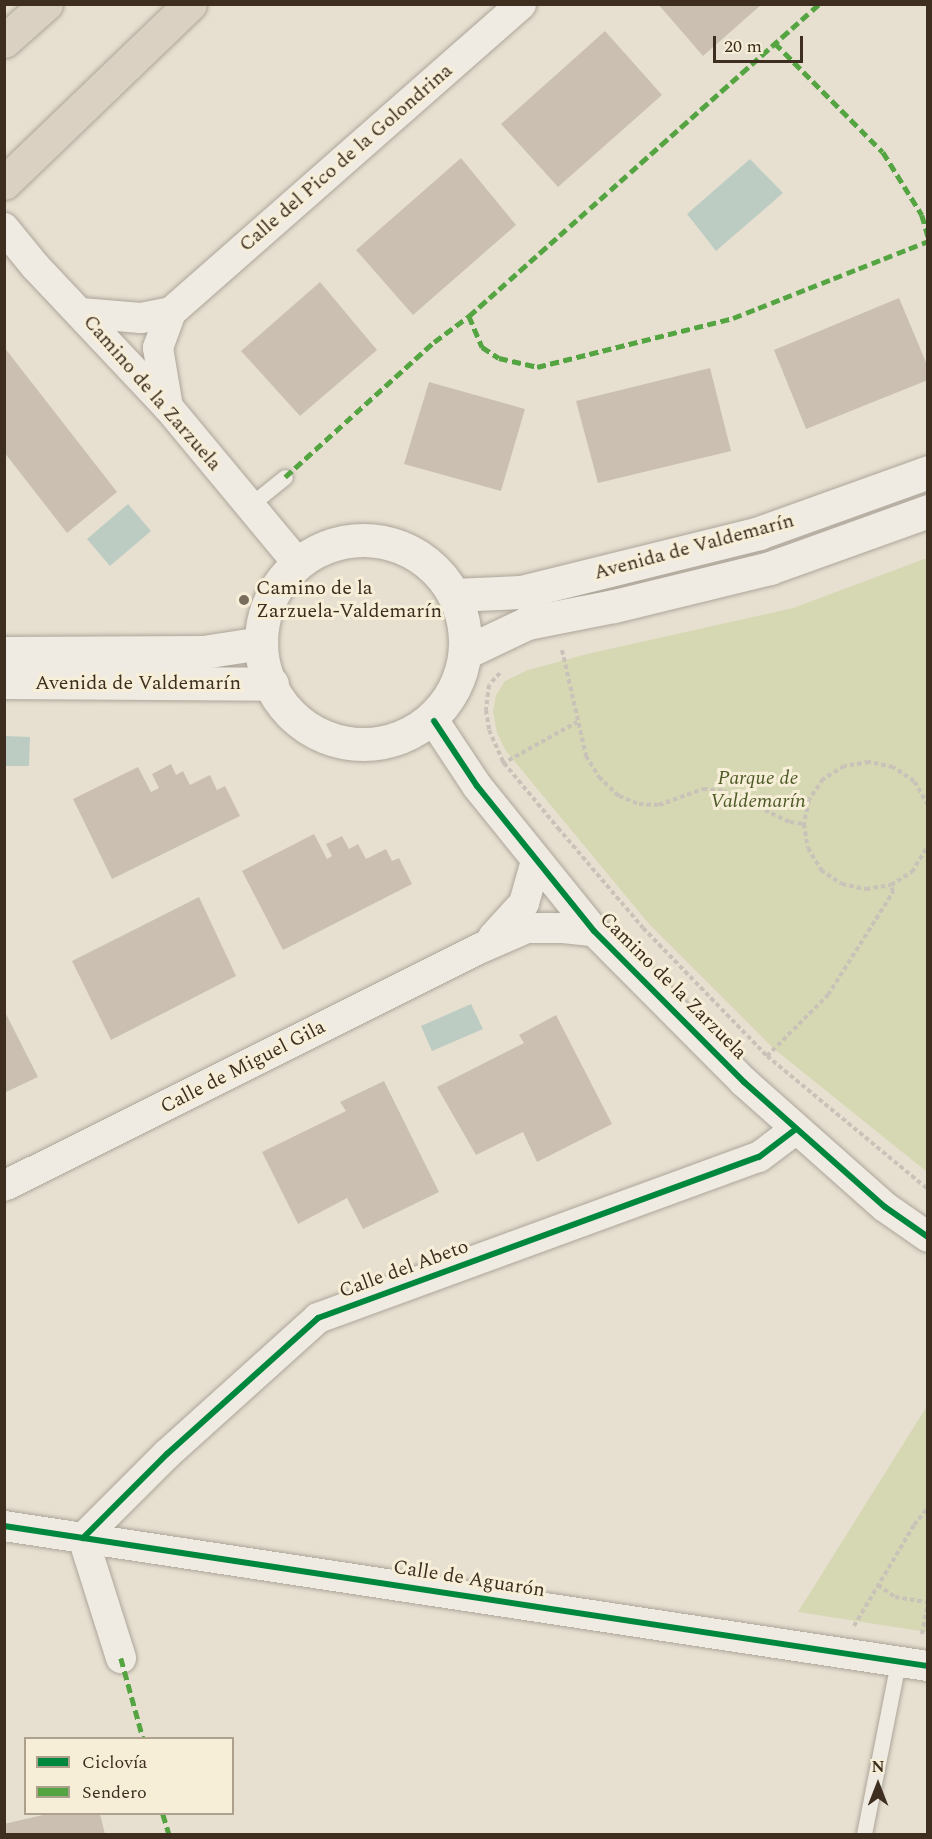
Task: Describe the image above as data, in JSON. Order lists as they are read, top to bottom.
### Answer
{
  "streets": {
    "street": [
      "Calle del Pico de la Golondrina",
      "Camino de la Zarzuela",
      "Avenida de Valdemarín",
      "Calle de Miguel Gila",
      "Calle del Abeto",
      "Calle de Aguarón"
    ]
  },
  "crossings": [
    ["Calle del Pico de la Golondrina", "Camino de la Zarzuela"],
    ["Camino de la Zarzuela", "Avenida de Valdemarín"],
    ["Camino de la Zarzuela", "Calle de Miguel Gila"],
    ["Camino de la Zarzuela", "Calle del Abeto"],
    ["Calle del Abeto", "Calle de Aguarón"]
  ],
  "parks": ["Parque de Valdemarín"],
  "places": ["Camino de la Zarzuela-Valdemarín"],
  "legend": ["Ciclovía", "Sendero"],
  "scale_bar": "20 m",
  "north": "top"
}
